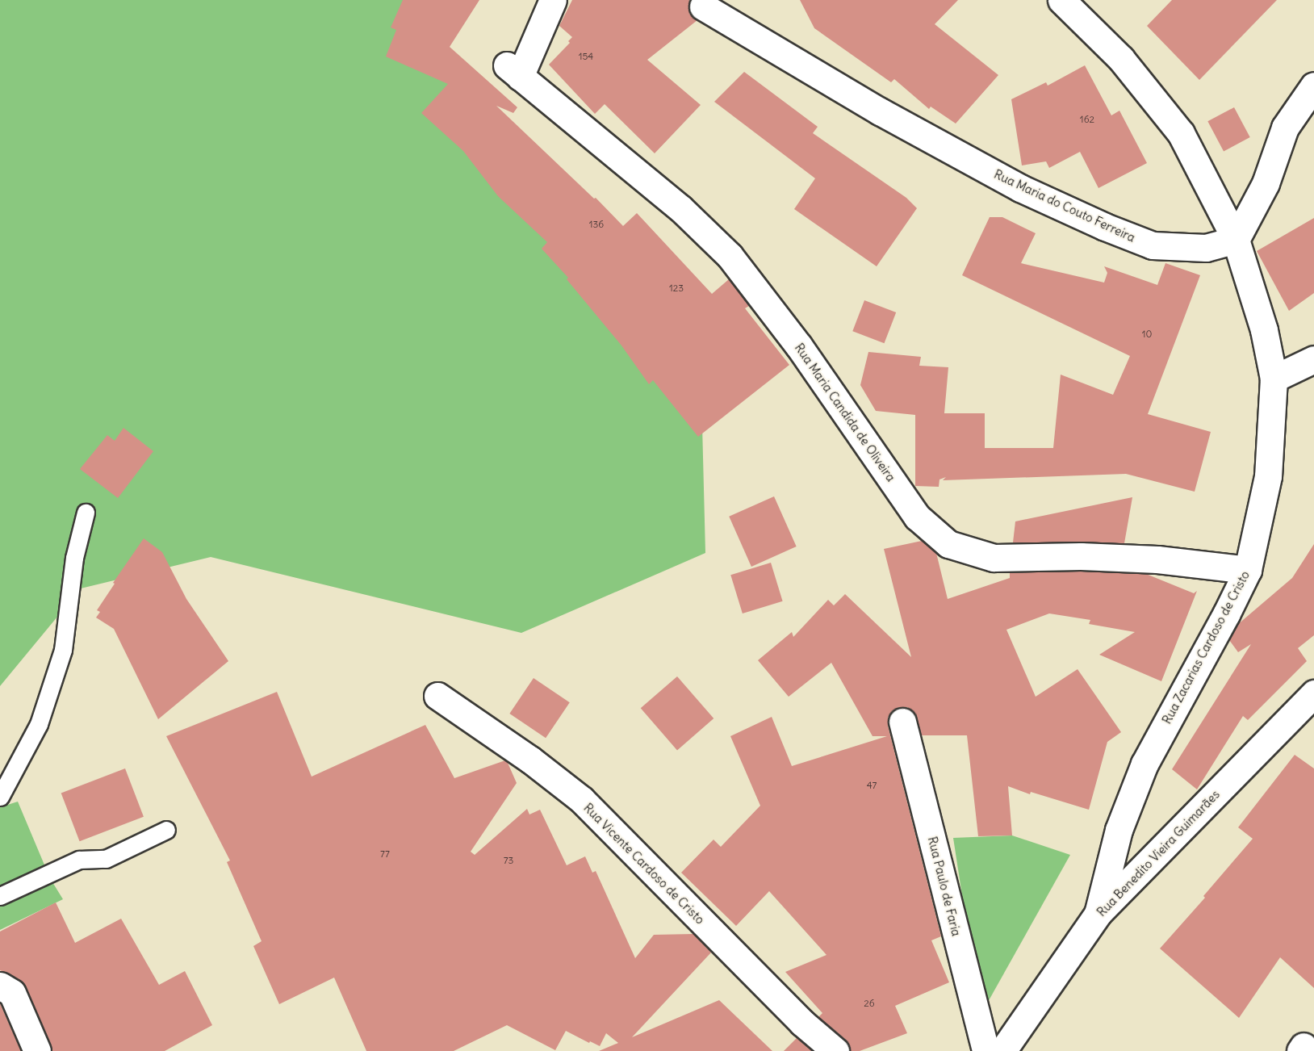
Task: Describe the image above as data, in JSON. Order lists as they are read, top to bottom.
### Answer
{
  "streets": {
    "street": [
      "Rua Maria do Couto Ferreira",
      "Rua Maria Candida de Oliveira",
      "Rua Zacarias Cardoso de Cristo",
      "Rua Benedito Vieira Guimarães",
      "Rua Vicente Cardoso de Cristo",
      "Rua Paulo de Faria"
    ]
  },
  "crossings": [
    ["Rua Maria do Couto Ferreira", "Rua Zacarias Cardoso de Cristo"],
    ["Rua Maria Candida de Oliveira", "Rua Zacarias Cardoso de Cristo"],
    ["Rua Zacarias Cardoso de Cristo", "Rua Benedito Vieira Guimarães"]
  ],
  "house_numbers": [
    "154",
    "162",
    "136",
    "123",
    "10",
    "47",
    "77",
    "73",
    "26"
  ]
}
